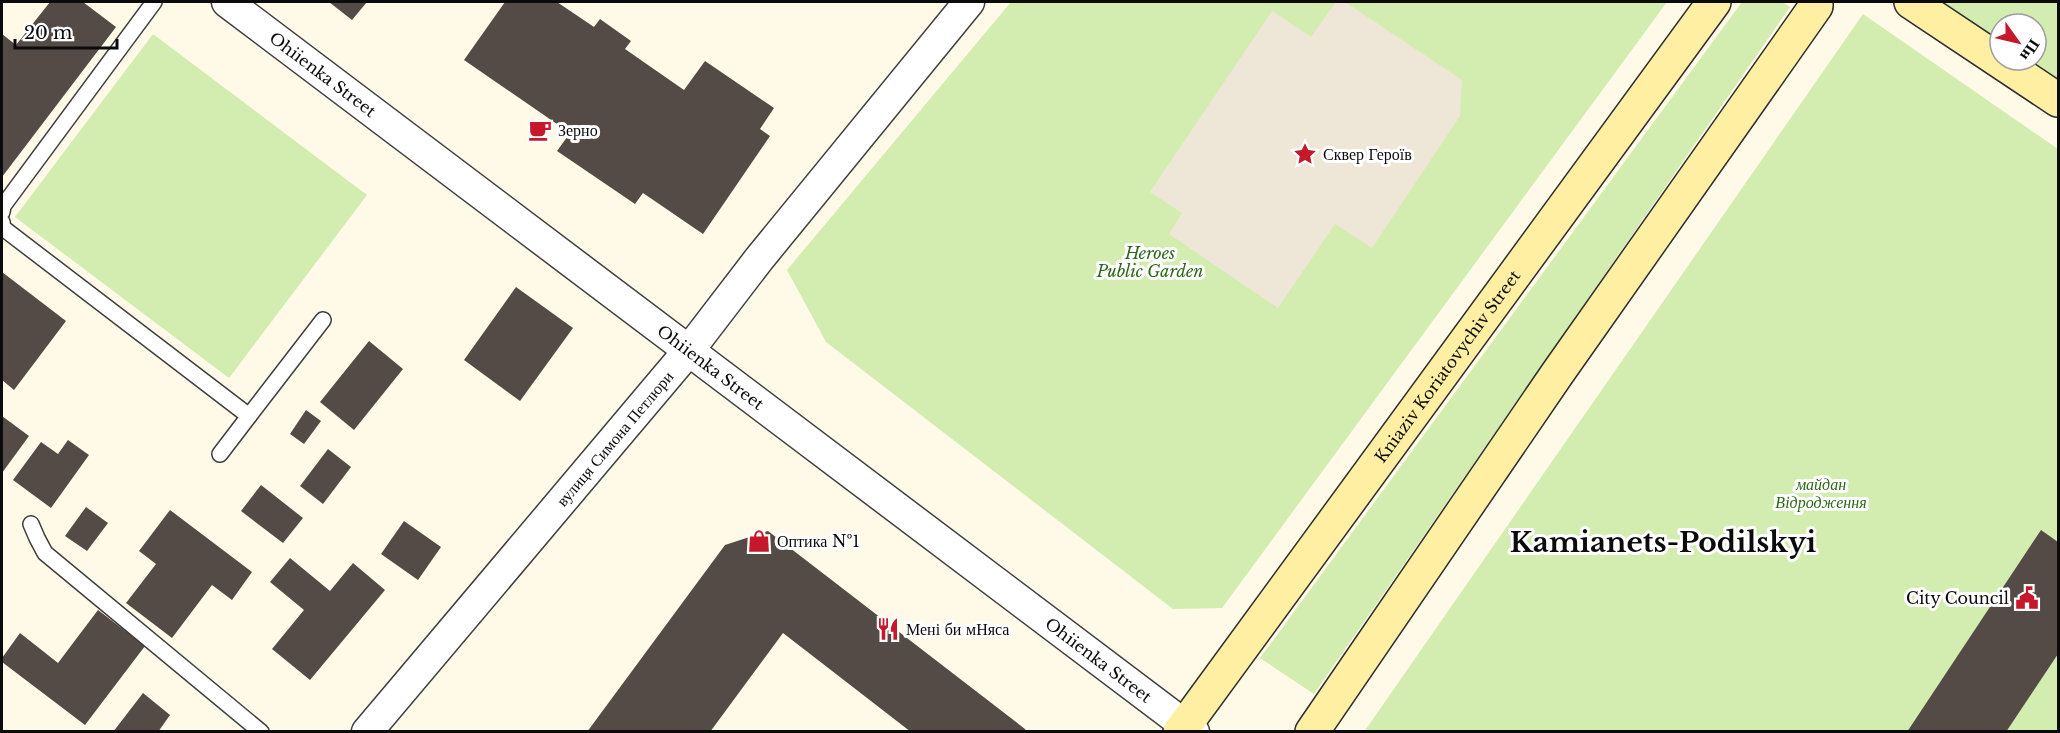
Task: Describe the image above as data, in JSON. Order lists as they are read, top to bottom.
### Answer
{
  "streets": {
    "main road": ["Kniaziv Koriatovychiv Street"],
    "street": ["Ohiienka Street", "вулиця Симона Петлюри"]
  },
  "crossings": [
    ["Ohiienka Street", "Kniaziv Koriatovychiv Street"],
    ["Ohiienka Street", "вулиця Симона Петлюри"]
  ],
  "districts": ["Kamianets-Podilskyi"],
  "parks": ["Heroes Public Garden", "майдан Відродження"],
  "places": {
    "cafe": ["Зерно"],
    "place": ["Сквер Героїв"],
    "shop": ["Оптика №1"],
    "public building": ["City Council"],
    "restaurant": ["Мені би мНяса"]
  },
  "scale_bar": "20 m",
  "north": "bottom right"
}
